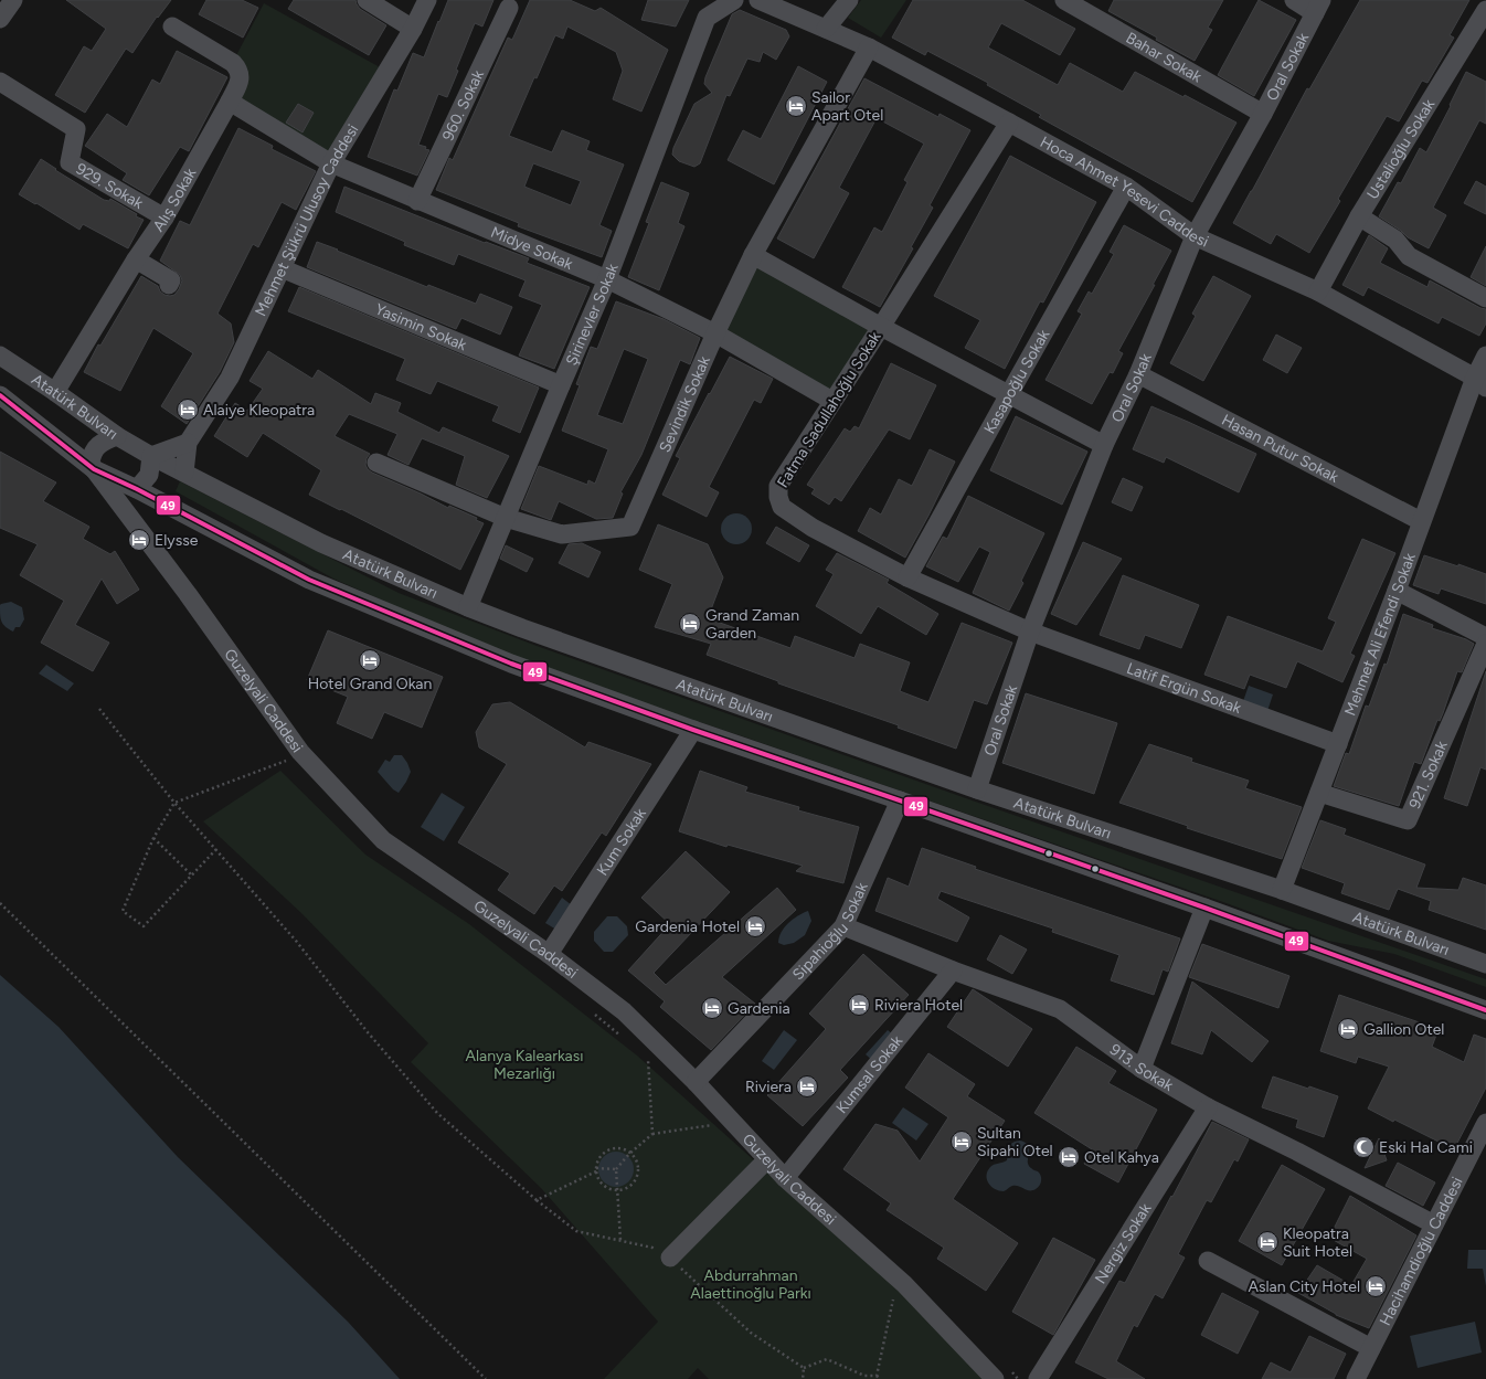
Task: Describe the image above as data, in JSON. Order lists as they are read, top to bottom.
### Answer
{
  "streets": {
    "street": [
      "Bahar Sokak",
      "Oral Sokak",
      "960. Sokak",
      "Ustalioğlu Sokak",
      "929. Sokak",
      "Hoca Ahmet Yesevi Caddesi",
      "Alış Sokak",
      "Mehmet Şükrü Ulusoy Caddesi",
      "Midye Sokak",
      "Şirinevler Sokak",
      "Yasimin Sokak",
      "Kasapoğlu Sokak",
      "Sevindik Sokak",
      "Atatürk Bulvarı",
      "Fatma Sadullahoğlu Sokak",
      "Hasan Putur Sokak",
      "Mehmet Ali Efendi Sokak",
      "Latif Ergün Sokak",
      "Guzelyali Caddesi",
      "921. Sokak",
      "Kum Sokak",
      "Sipahioğlu Sokak",
      "913. Sokak",
      "Kumsal Sokak",
      "Nergiz Sokak",
      "Hacihamdioğlu Caddesi"
    ]
  },
  "crossings": [
    ["Bahar Sokak", "Oral Sokak"],
    ["Oral Sokak", "Hoca Ahmet Yesevi Caddesi"],
    ["Oral Sokak", "Atatürk Bulvarı"],
    ["Oral Sokak", "Fatma Sadullahoğlu Sokak"],
    ["Oral Sokak", "Hasan Putur Sokak"],
    ["Oral Sokak", "Latif Ergün Sokak"],
    ["960. Sokak", "Midye Sokak"],
    ["Ustalioğlu Sokak", "Hoca Ahmet Yesevi Caddesi"],
    ["929. Sokak", "Alış Sokak"],
    ["Hoca Ahmet Yesevi Caddesi", "Kasapoğlu Sokak"],
    ["Hoca Ahmet Yesevi Caddesi", "Sevindik Sokak"],
    ["Hoca Ahmet Yesevi Caddesi", "Fatma Sadullahoğlu Sokak"],
    ["Hoca Ahmet Yesevi Caddesi", "Mehmet Ali Efendi Sokak"],
    ["Alış Sokak", "Midye Sokak"],
    ["Alış Sokak", "Atatürk Bulvarı"],
    ["Mehmet Şükrü Ulusoy Caddesi", "Midye Sokak"],
    ["Mehmet Şükrü Ulusoy Caddesi", "Yasimin Sokak"],
    ["Mehmet Şükrü Ulusoy Caddesi", "Atatürk Bulvarı"],
    ["Midye Sokak", "Şirinevler Sokak"],
    ["Midye Sokak", "Sevindik Sokak"],
    ["Midye Sokak", "Fatma Sadullahoğlu Sokak"],
    ["Şirinevler Sokak", "Yasimin Sokak"],
    ["Şirinevler Sokak", "Sevindik Sokak"],
    ["Şirinevler Sokak", "Atatürk Bulvarı"],
    ["Kasapoğlu Sokak", "Fatma Sadullahoğlu Sokak"],
    ["Atatürk Bulvarı", "Mehmet Ali Efendi Sokak"],
    ["Atatürk Bulvarı", "Guzelyali Caddesi"],
    ["Fatma Sadullahoğlu Sokak", "Latif Ergün Sokak"],
    ["Hasan Putur Sokak", "Mehmet Ali Efendi Sokak"],
    ["Mehmet Ali Efendi Sokak", "Latif Ergün Sokak"],
    ["Mehmet Ali Efendi Sokak", "921. Sokak"],
    ["Guzelyali Caddesi", "Kum Sokak"],
    ["Guzelyali Caddesi", "Sipahioğlu Sokak"],
    ["Guzelyali Caddesi", "Kumsal Sokak"],
    ["Sipahioğlu Sokak", "913. Sokak"],
    ["913. Sokak", "Kumsal Sokak"],
    ["913. Sokak", "Nergiz Sokak"],
    ["913. Sokak", "Hacihamdioğlu Caddesi"]
  ],
  "parks": ["Alanya Kalearkası Mezarlığı", "Abdurrahman Alaettinoğlu Parkı"],
  "places": {
    "hotel": [
      "Sailor Apart Otel",
      "Alaiye Kleopatra",
      "Elysse",
      "Grand Zaman Garden",
      "Hotel Grand Okan",
      "Gardenia Hotel",
      "Riviera Hotel",
      "Gardenia",
      "Gallion Otel",
      "Riviera",
      "Sultan Sipahi Otel",
      "Otel Kahya",
      "Kleopatra Suit Hotel",
      "Aslan City Hotel"
    ],
    "mosque": ["Eski Hal Cami"]
  },
  "lines": ["transit line 49"]
}
